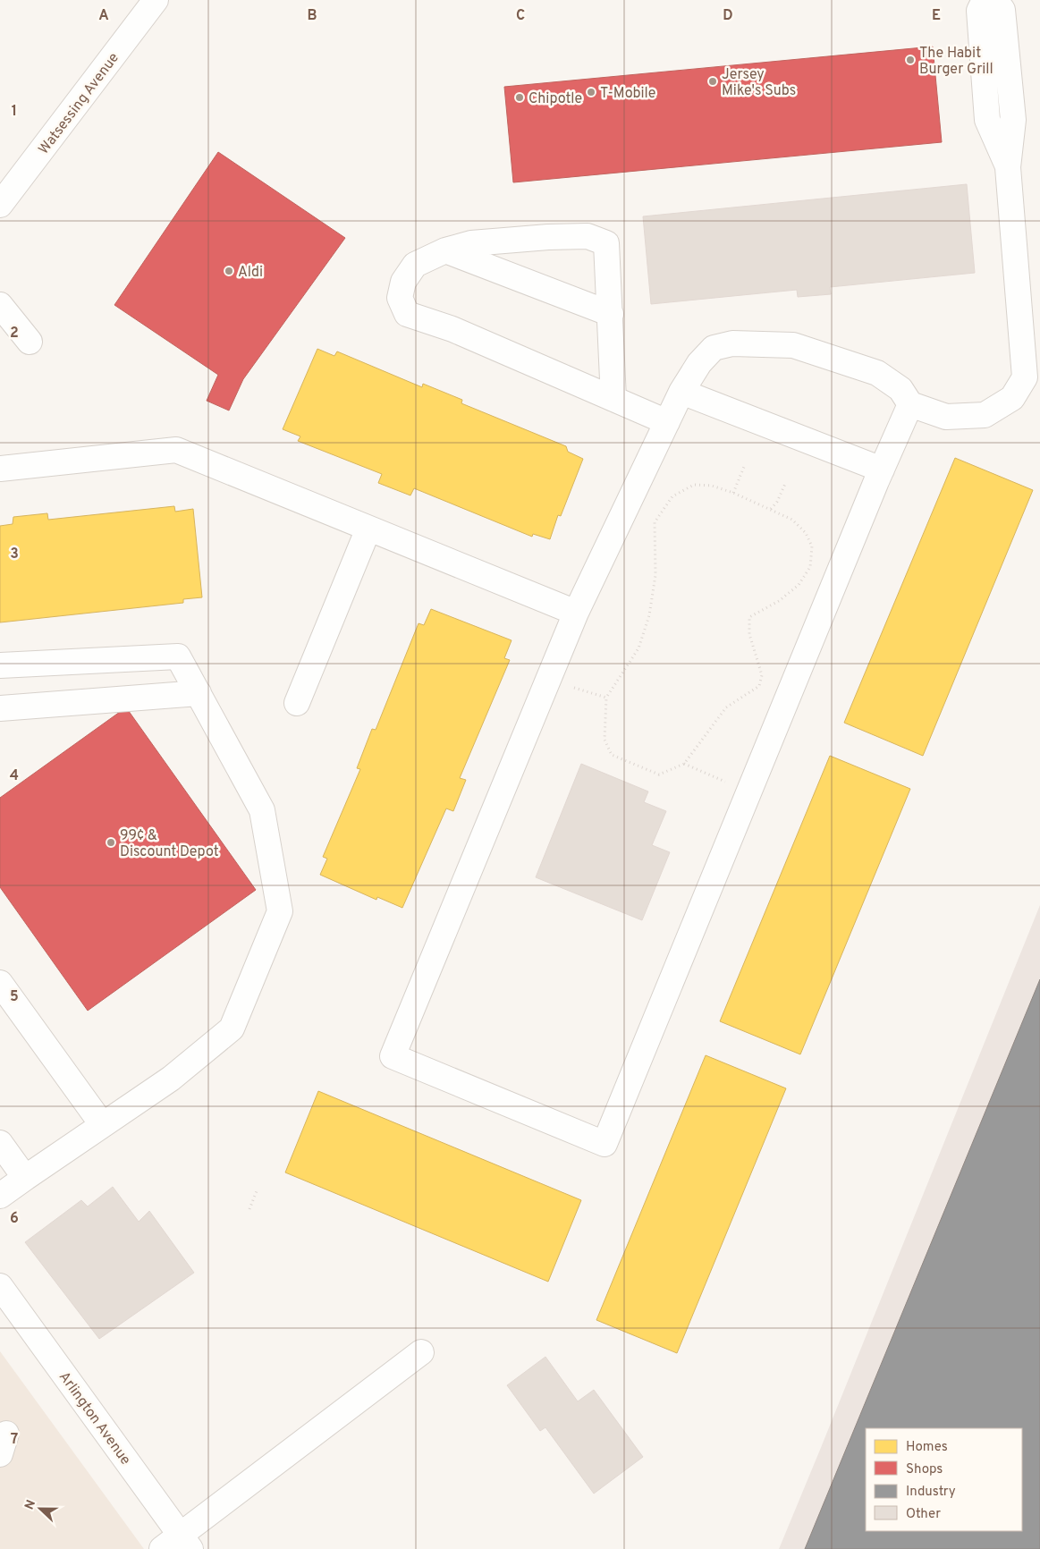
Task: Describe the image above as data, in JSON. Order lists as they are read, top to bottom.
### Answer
{
  "streets": {
    "street": ["Watsessing Avenue", "Arlington Avenue"]
  },
  "places": [
    "The Habit Burger Grill",
    "Jersey Mike's Subs",
    "T-Mobile",
    "Chipotle",
    "Aldi",
    "99¢ & Discount Depot"
  ],
  "legend": [
    "Homes",
    "Shops",
    "Industry",
    "Other"
  ],
  "north": "left",
  "grid": {
    "columns": [
      "A",
      "B",
      "C",
      "D",
      "E"
    ],
    "rows": [
      "1",
      "2",
      "3",
      "4",
      "5",
      "6",
      "7"
    ]
  }
}
